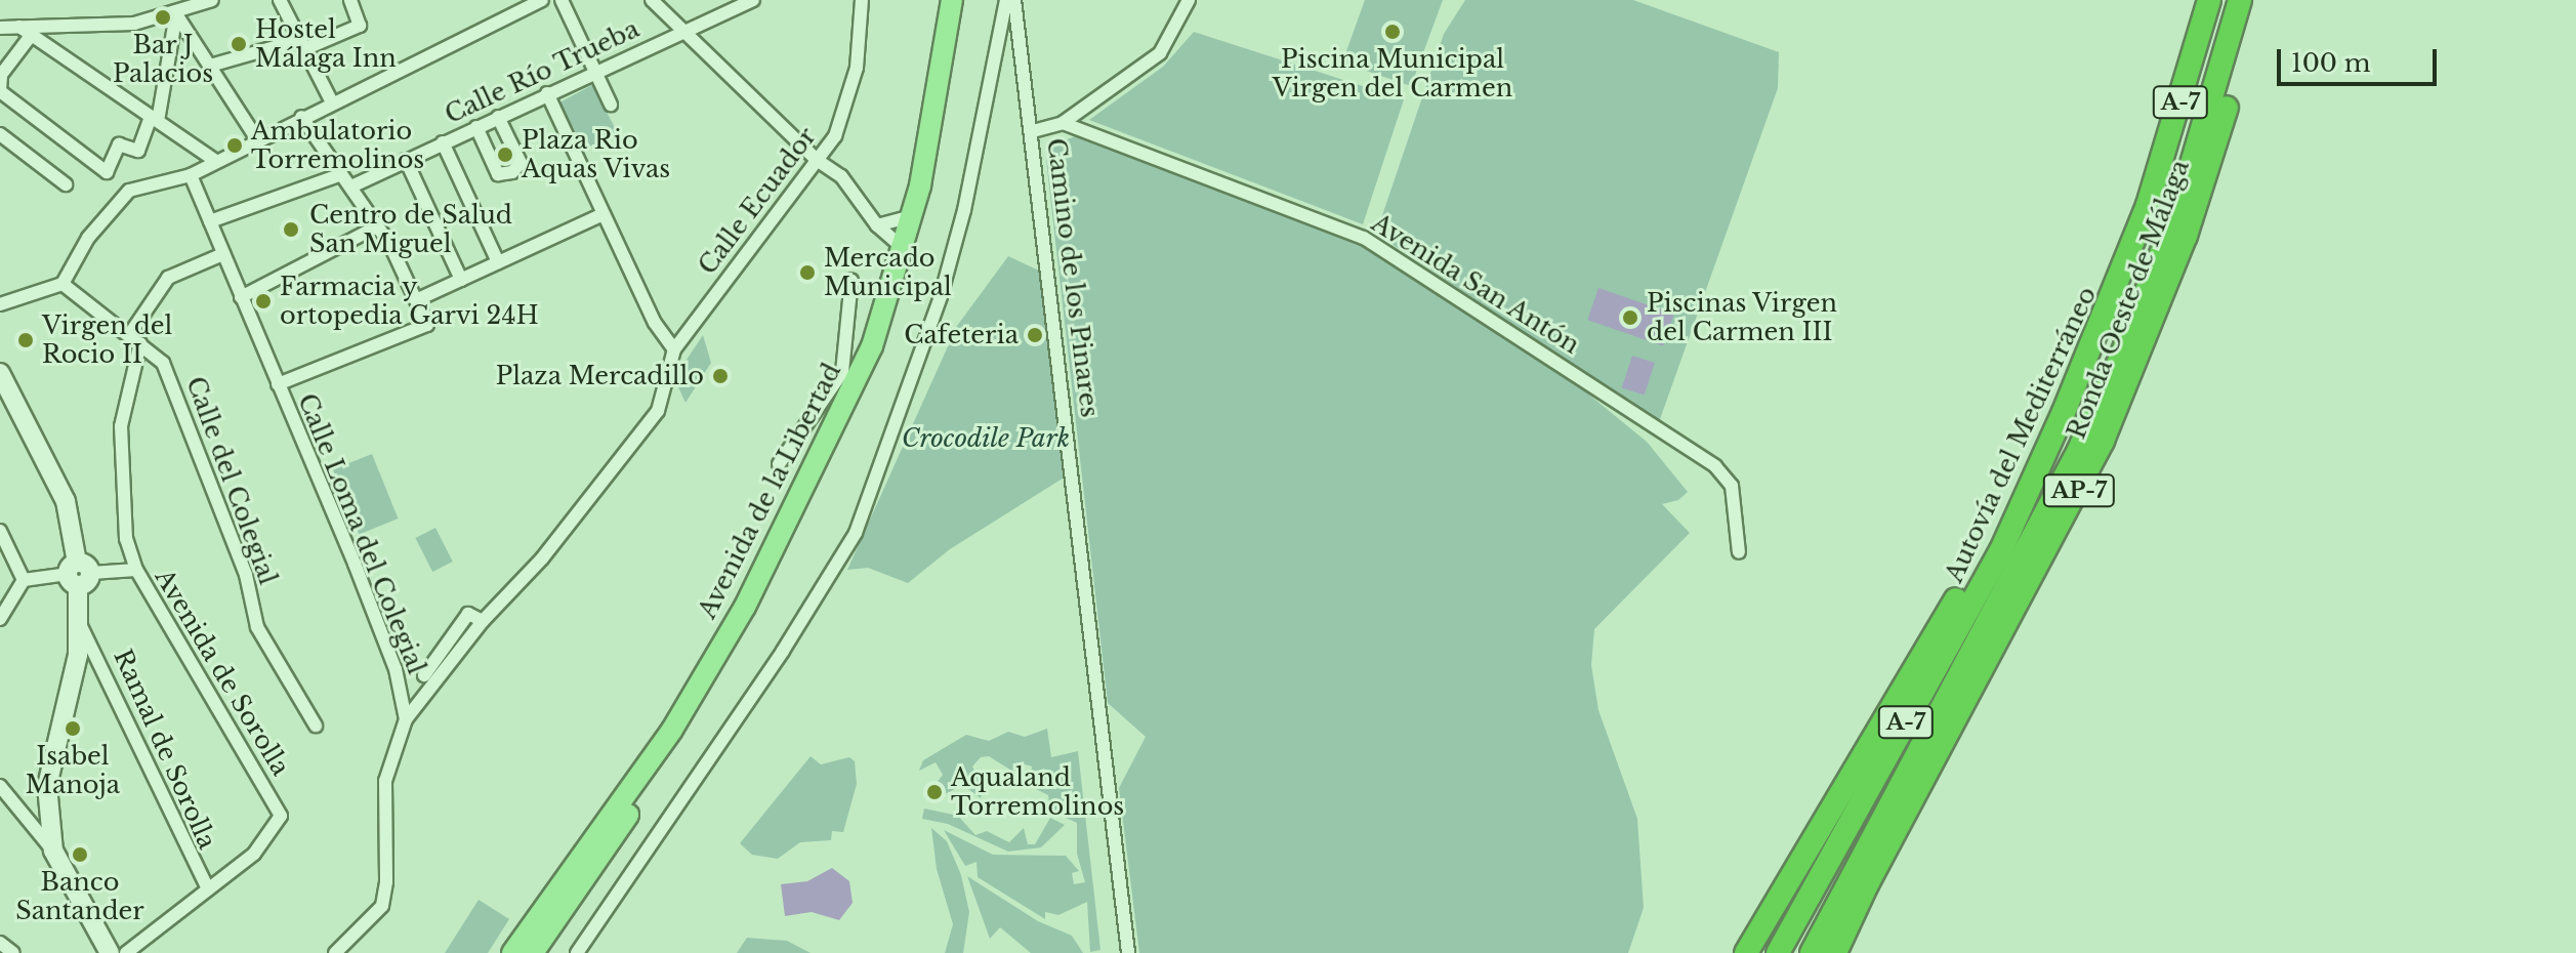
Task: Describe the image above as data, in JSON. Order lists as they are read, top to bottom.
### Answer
{
  "streets": {
    "highway": [
      "A-7",
      "Ronda Oeste de Málaga",
      "Autovía del Mediterráneo",
      "AP-7"
    ],
    "main road": ["Avenida de la Libertad"],
    "street": [
      "Calle Río Trueba",
      "Calle Ecuador",
      "Camino de los Pinares",
      "Avenida San Antón",
      "Calle del Colegial",
      "Calle Loma del Colegial",
      "Avenida de Sorolla",
      "Ramal de Sorolla"
    ]
  },
  "crossings": [
    ["Calle Ecuador", "Calle Loma del Colegial"],
    ["Autovía del Mediterráneo", "AP-7"],
    ["Calle del Colegial", "Avenida de Sorolla"],
    ["Avenida de Sorolla", "Ramal de Sorolla"]
  ],
  "parks": ["Crocodile Park"],
  "places": [
    "Bar J Palacios",
    "Piscina Municipal Virgen del Carmen",
    "Hostel Málaga Inn",
    "Ambulatorio Torremolinos",
    "Plaza Rio Aquas Vivas",
    "Centro de Salud San Miguel",
    "Mercado Municipal",
    "Farmacia y ortopedia Garvi 24H",
    "Piscinas Virgen del Carmen III",
    "Cafeteria",
    "Virgen del Rocio II",
    "Plaza Mercadillo",
    "Isabel Manoja",
    "Aqualand Torremolinos",
    "Banco Santander"
  ],
  "scale_bar": "100 m"
}
